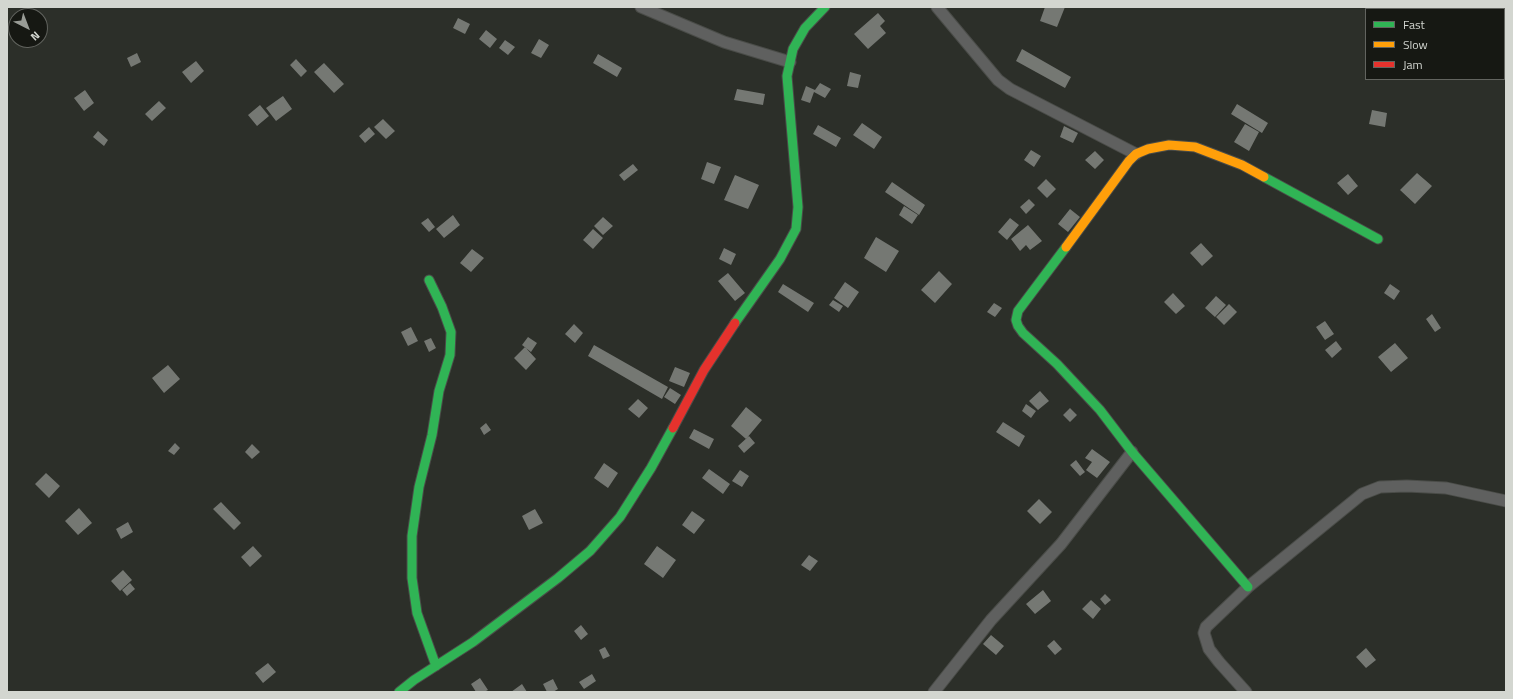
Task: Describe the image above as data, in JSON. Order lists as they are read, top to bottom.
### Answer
{
  "legend": ["Fast", "Slow", "Jam"],
  "north": "bottom right"
}
